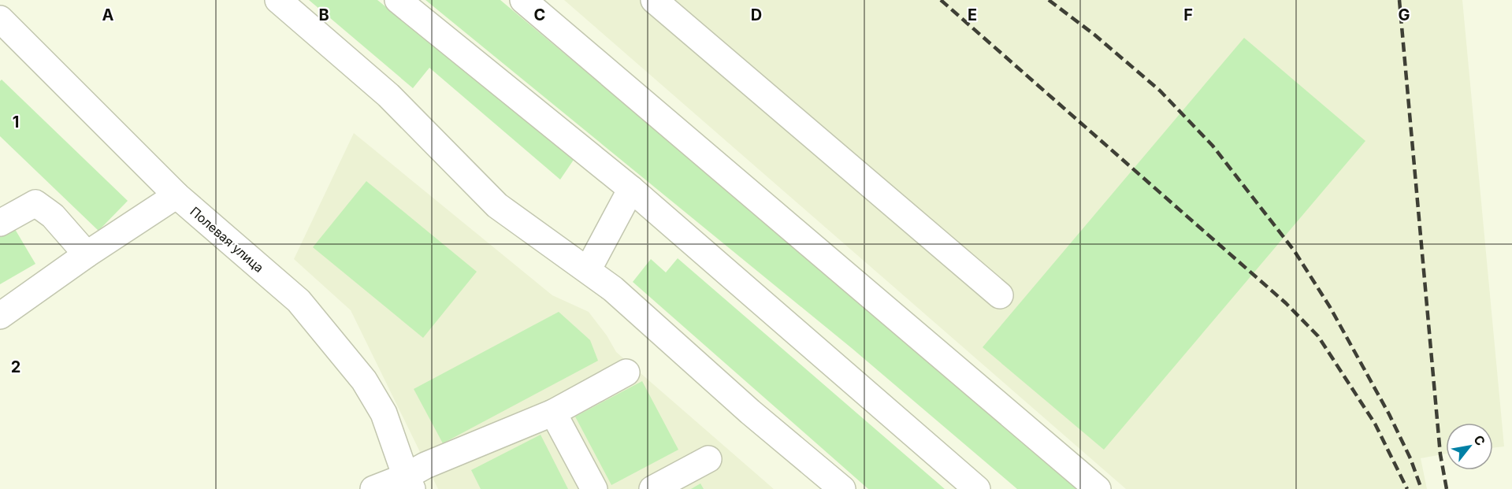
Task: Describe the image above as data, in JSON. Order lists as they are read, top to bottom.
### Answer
{
  "streets": {
    "street": ["Полевая улица"]
  },
  "north": "top right",
  "grid": {
    "columns": [
      "A",
      "B",
      "C",
      "D",
      "E",
      "F",
      "G"
    ],
    "rows": ["1", "2"]
  }
}
